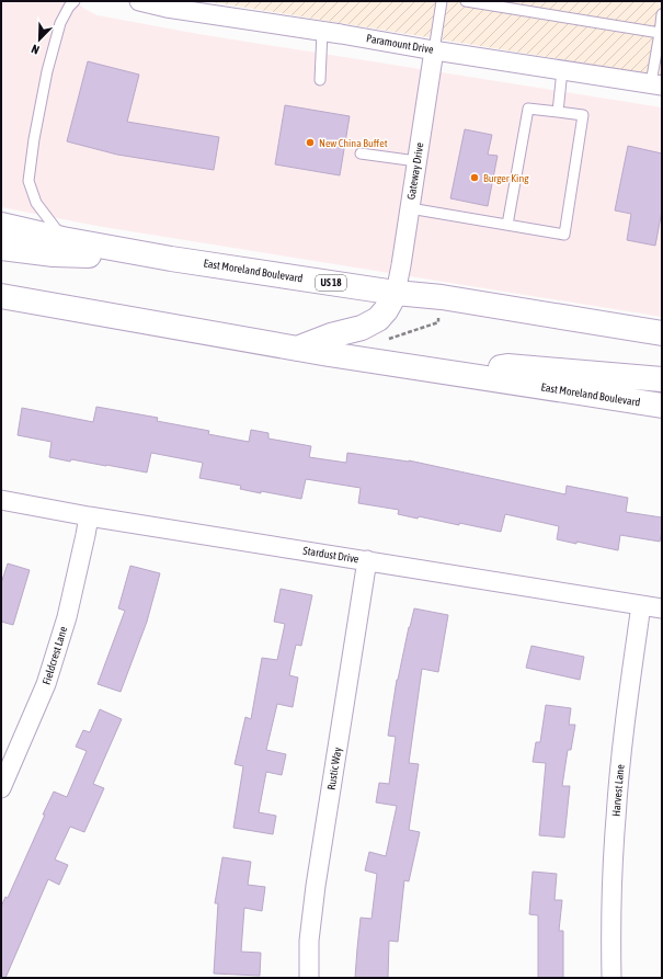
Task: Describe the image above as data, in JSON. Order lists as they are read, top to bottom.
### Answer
{
  "streets": {
    "main road": ["East Moreland Boulevard", "US 18"],
    "street": [
      "Paramount Drive",
      "Gateway Drive",
      "Stardust Drive",
      "Fieldcrest Lane",
      "Rustic Way",
      "Harvest Lane"
    ]
  },
  "crossings": [
    ["Paramount Drive", "Gateway Drive"],
    ["Gateway Drive", "East Moreland Boulevard"],
    ["Stardust Drive", "Fieldcrest Lane"],
    ["Stardust Drive", "Rustic Way"],
    ["Stardust Drive", "Harvest Lane"]
  ],
  "places": ["New China Buffet", "Burger King"],
  "north": "bottom left"
}
